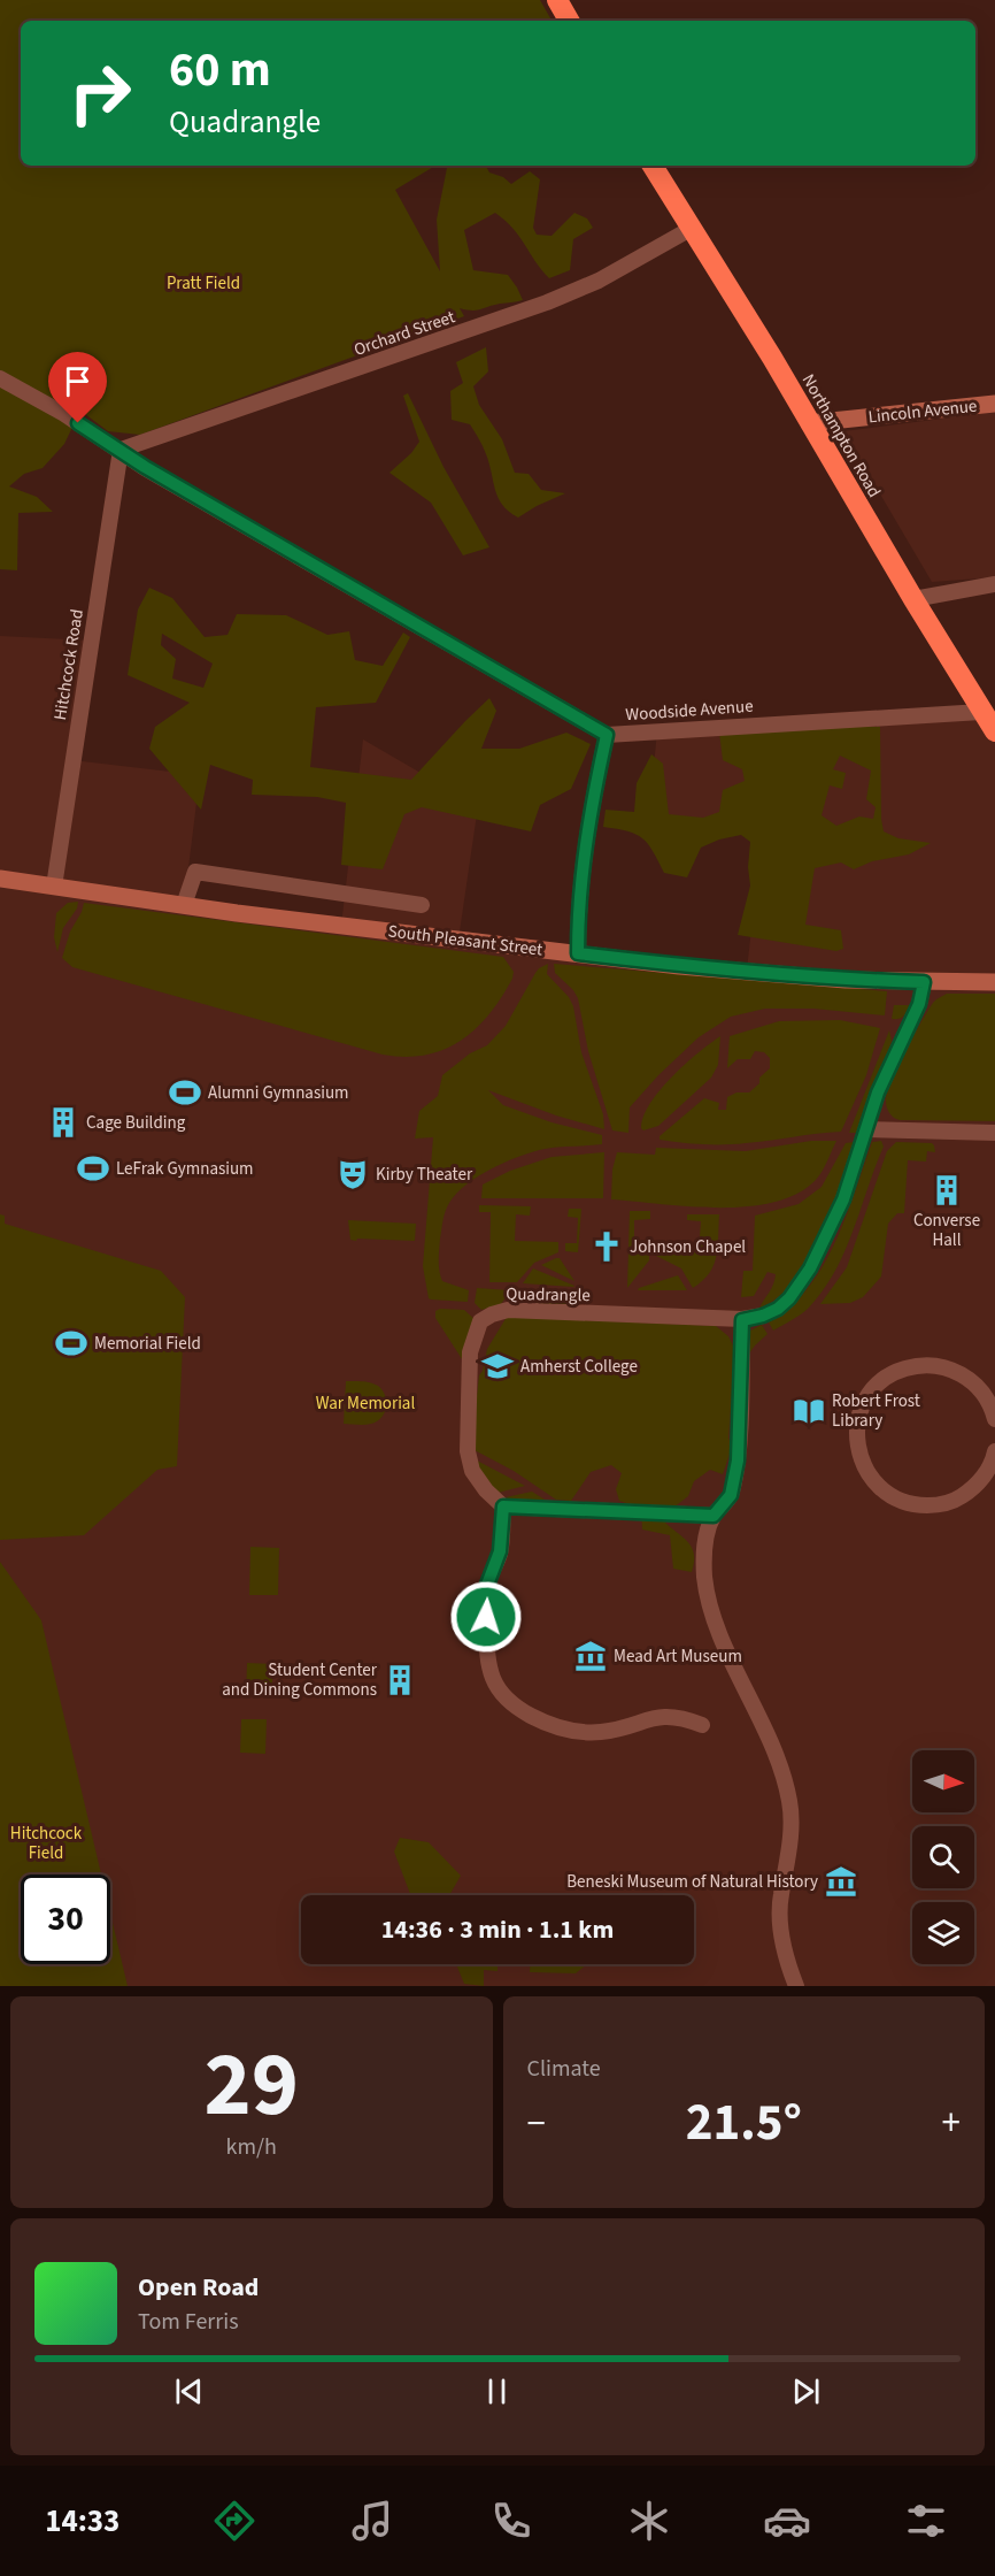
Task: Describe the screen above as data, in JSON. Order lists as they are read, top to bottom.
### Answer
{
  "streets": {
    "highway": ["Northampton Road"],
    "main road": ["Lincoln Avenue", "South Pleasant Street"],
    "street": [
      "Orchard Street",
      "Hitchcock Road",
      "Woodside Avenue",
      "Quadrangle"
    ]
  },
  "crossings": [
    ["Orchard Street", "Northampton Road"],
    ["Orchard Street", "Hitchcock Road"],
    ["Orchard Street", "Woodside Avenue"],
    ["Lincoln Avenue", "Northampton Road"],
    ["Northampton Road", "Woodside Avenue"],
    ["Hitchcock Road", "Woodside Avenue"],
    ["Hitchcock Road", "South Pleasant Street"]
  ],
  "parks": ["Pratt Field", "War Memorial", "Hitchcock Field"],
  "places": {
    "sports": ["Alumni Gymnasium", "LeFrak Gymnasium", "Memorial Field"],
    "building": ["Cage Building", "Converse Hall", "Student Center and Dining Commons"],
    "theatre": ["Kirby Theater"],
    "church": ["Johnson Chapel"],
    "school or university": ["Amherst College"],
    "library": ["Robert Frost Library"],
    "museum": ["Mead Art Museum", "Beneski Museum of Natural History"]
  },
  "north": "right",
  "page": {
    "turn": ["60 m", "Quadrangle"],
    "limit": "30",
    "trip": "14:36 · 3 min · 1.1 km",
    "tile": [
      ["29", "km/h"],
      "Climate"
    ],
    "heat": ["−", "21.5°", "+"],
    "song": ["Open Road", "Tom Ferris"],
    "tabs": "14:33"
  }
}
